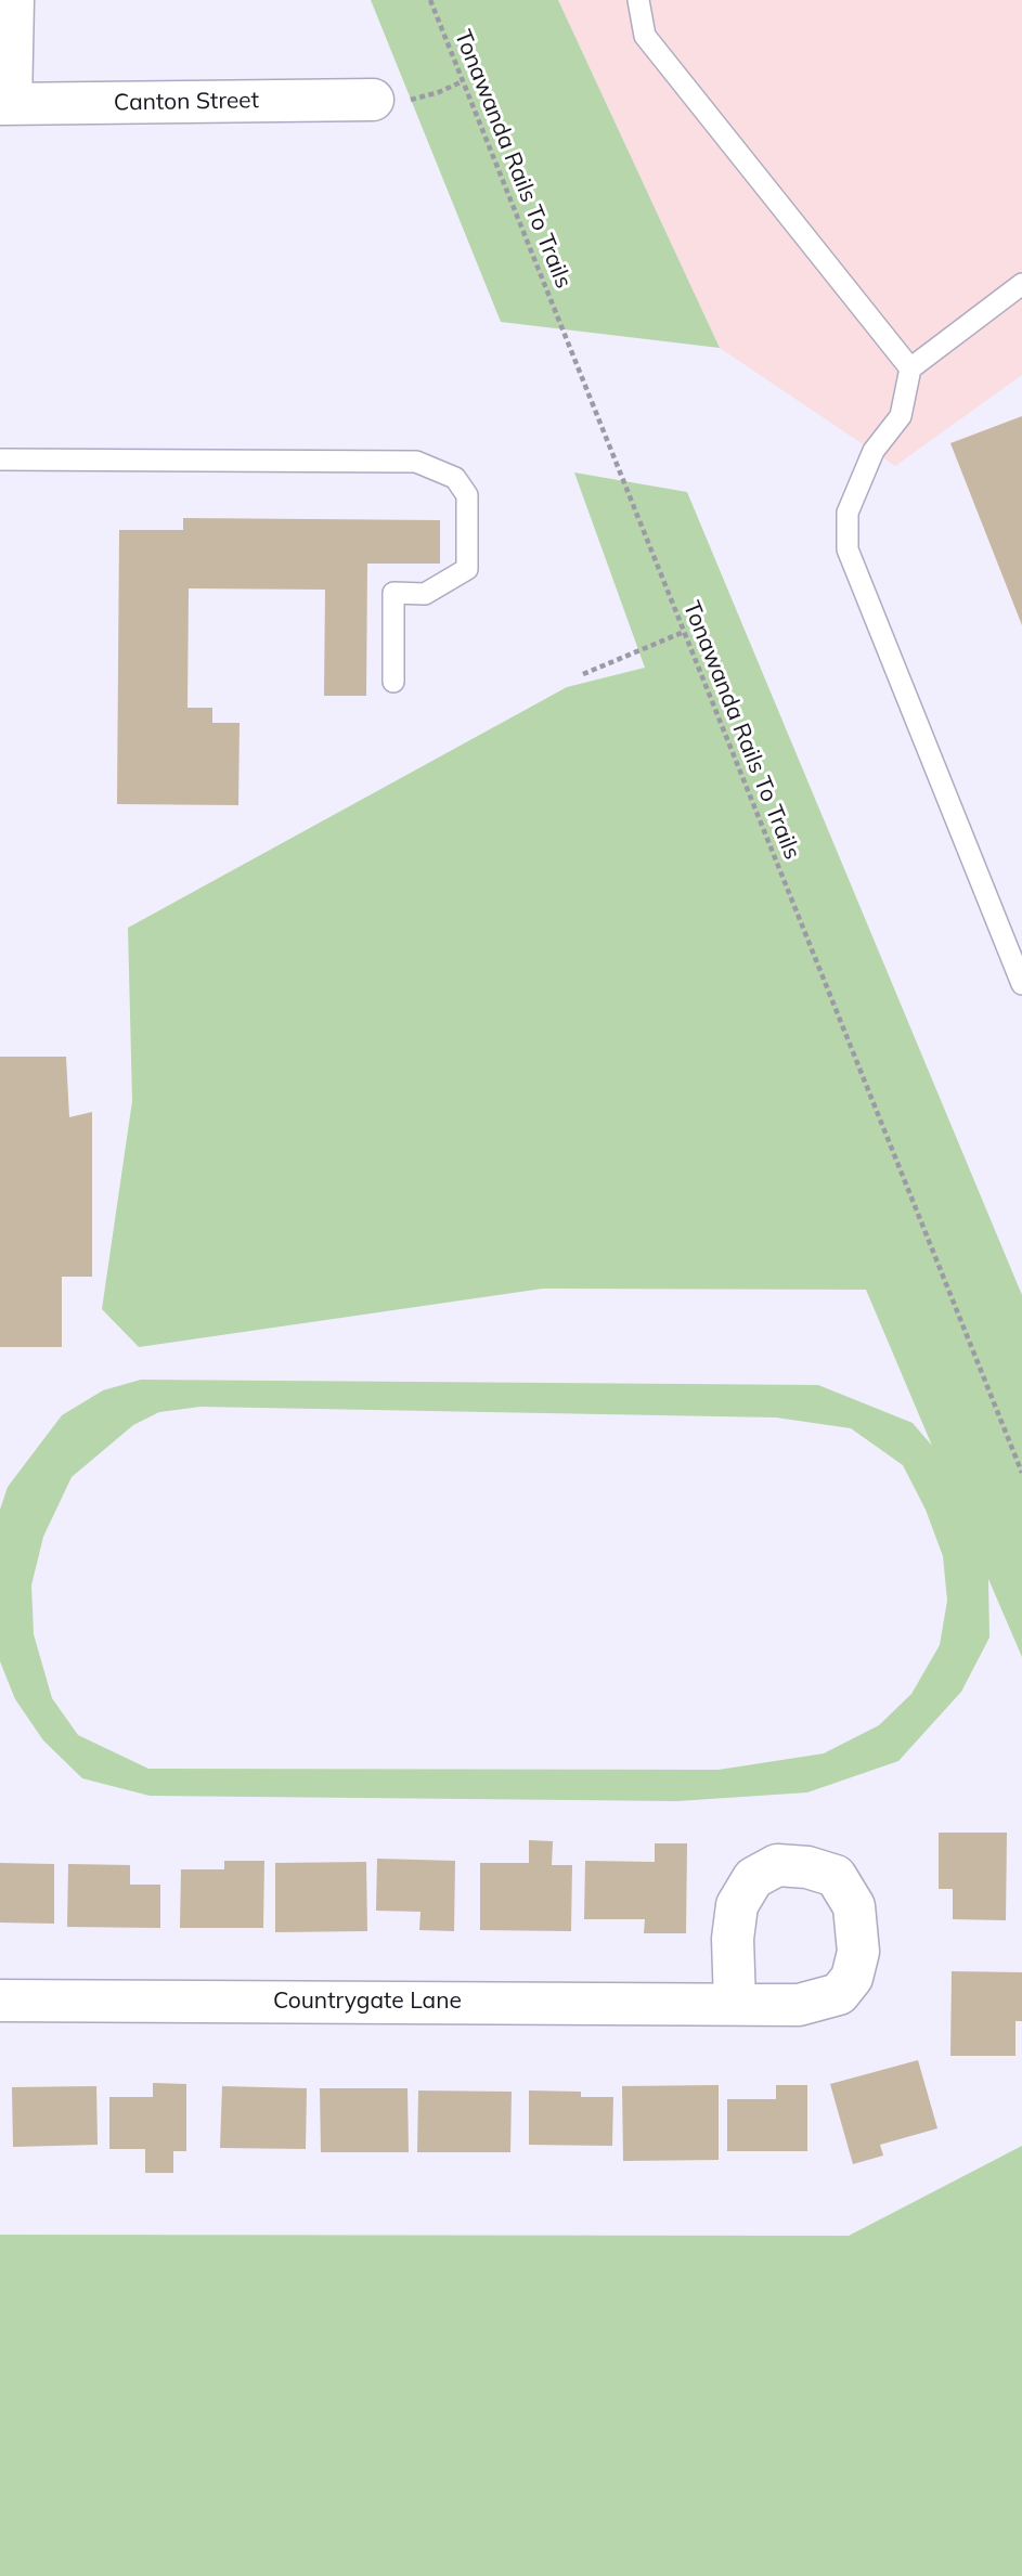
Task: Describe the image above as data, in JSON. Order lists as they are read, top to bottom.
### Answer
{
  "streets": {
    "street": ["Canton Street", "Countrygate Lane"],
    "path": ["Tonawanda Rails To Trails"]
  }
}
